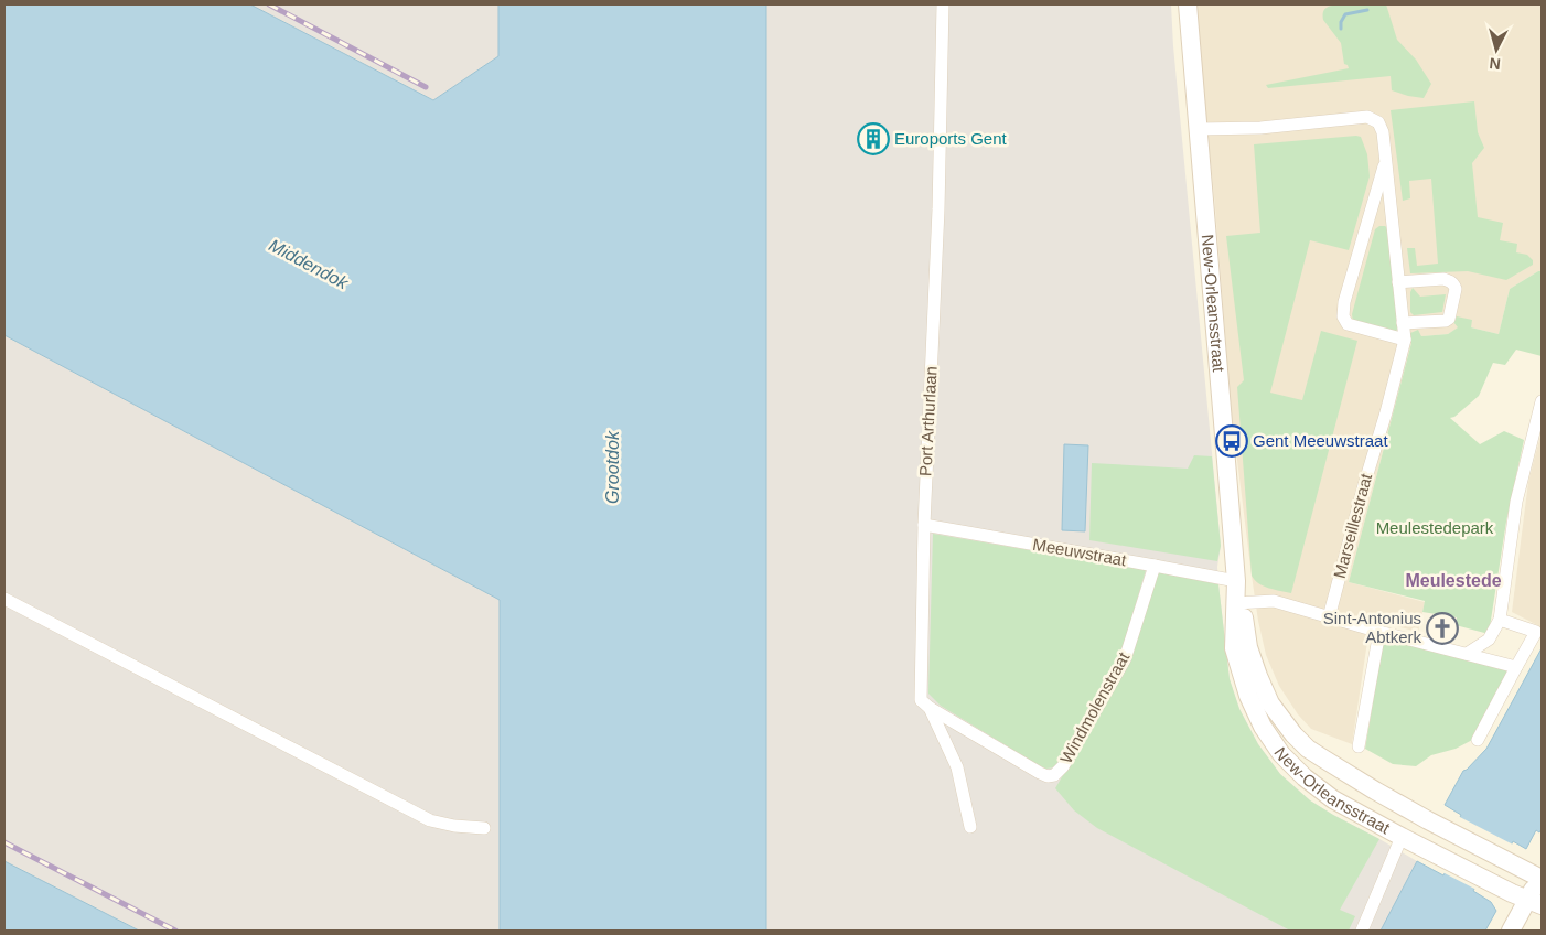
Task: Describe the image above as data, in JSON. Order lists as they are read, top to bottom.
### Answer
{
  "streets": {
    "main road": ["New-Orleansstraat"],
    "street": [
      "Port Arthurlaan",
      "Marseillestraat",
      "Meeuwstraat",
      "Windmolenstraat"
    ]
  },
  "crossings": [
    ["New-Orleansstraat", "Marseillestraat"],
    ["New-Orleansstraat", "Meeuwstraat"],
    ["Port Arthurlaan", "Meeuwstraat"],
    ["Port Arthurlaan", "Windmolenstraat"],
    ["Meeuwstraat", "Windmolenstraat"]
  ],
  "districts": ["Meulestede"],
  "water": ["Middendok", "Grootdok"],
  "parks": ["Meulestedepark"],
  "places": {
    "building": ["Euroports Gent"],
    "bus stop": ["Gent Meeuwstraat"],
    "church": ["Sint-Antonius Abtkerk"]
  },
  "north": "bottom"
}
